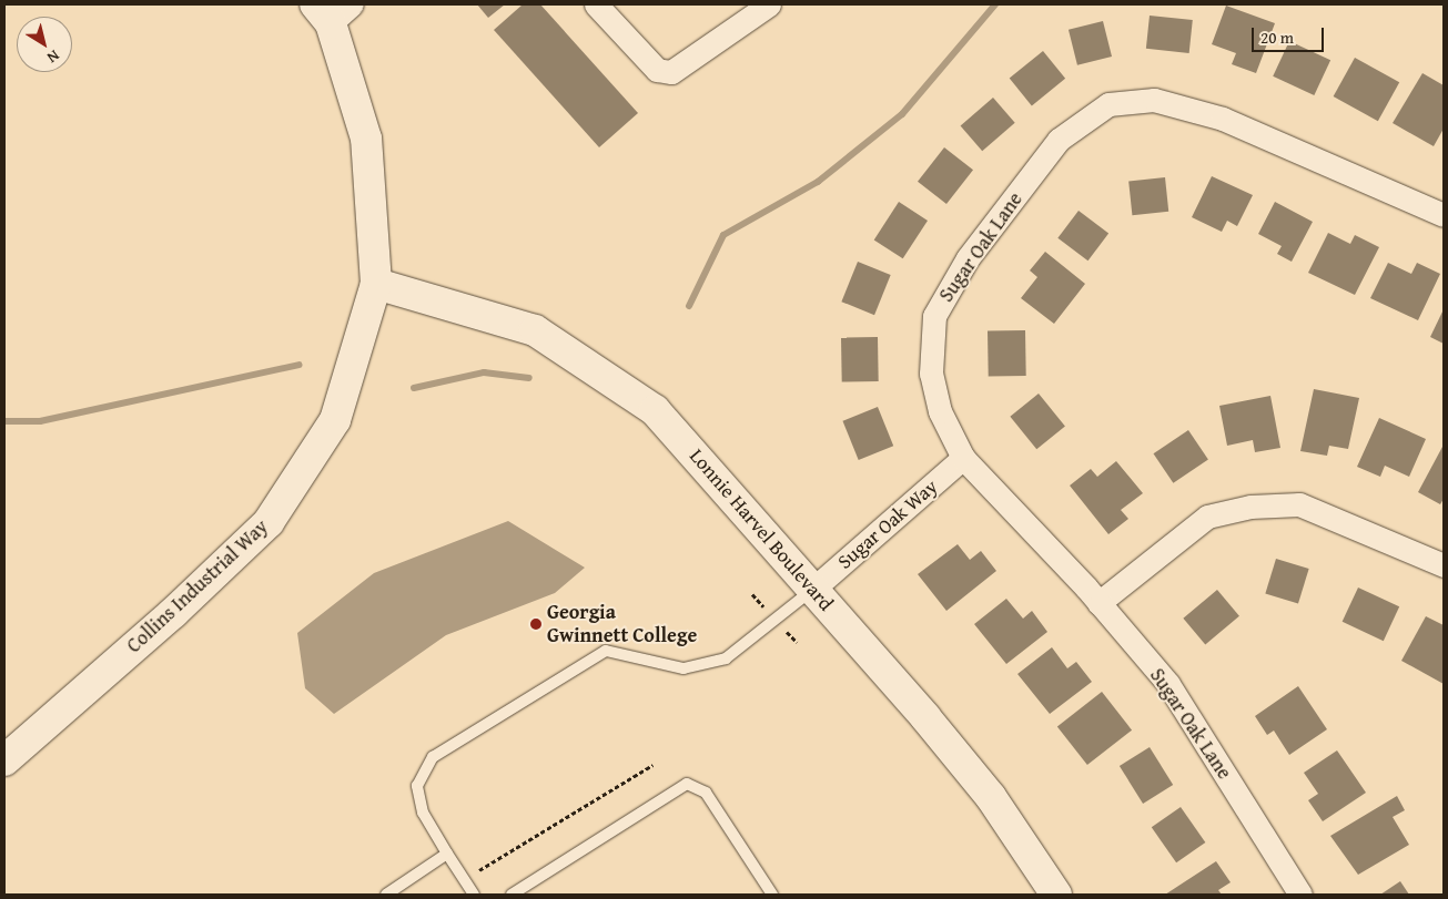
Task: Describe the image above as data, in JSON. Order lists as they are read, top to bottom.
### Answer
{
  "streets": {
    "street": [
      "Sugar Oak Lane",
      "Sugar Oak Way",
      "Lonnie Harvel Boulevard",
      "Collins Industrial Way"
    ]
  },
  "crossings": [
    ["Sugar Oak Lane", "Sugar Oak Way"],
    ["Sugar Oak Way", "Lonnie Harvel Boulevard"],
    ["Lonnie Harvel Boulevard", "Collins Industrial Way"]
  ],
  "places": ["Georgia Gwinnett College"],
  "scale_bar": "20 m",
  "north": "bottom right"
}
